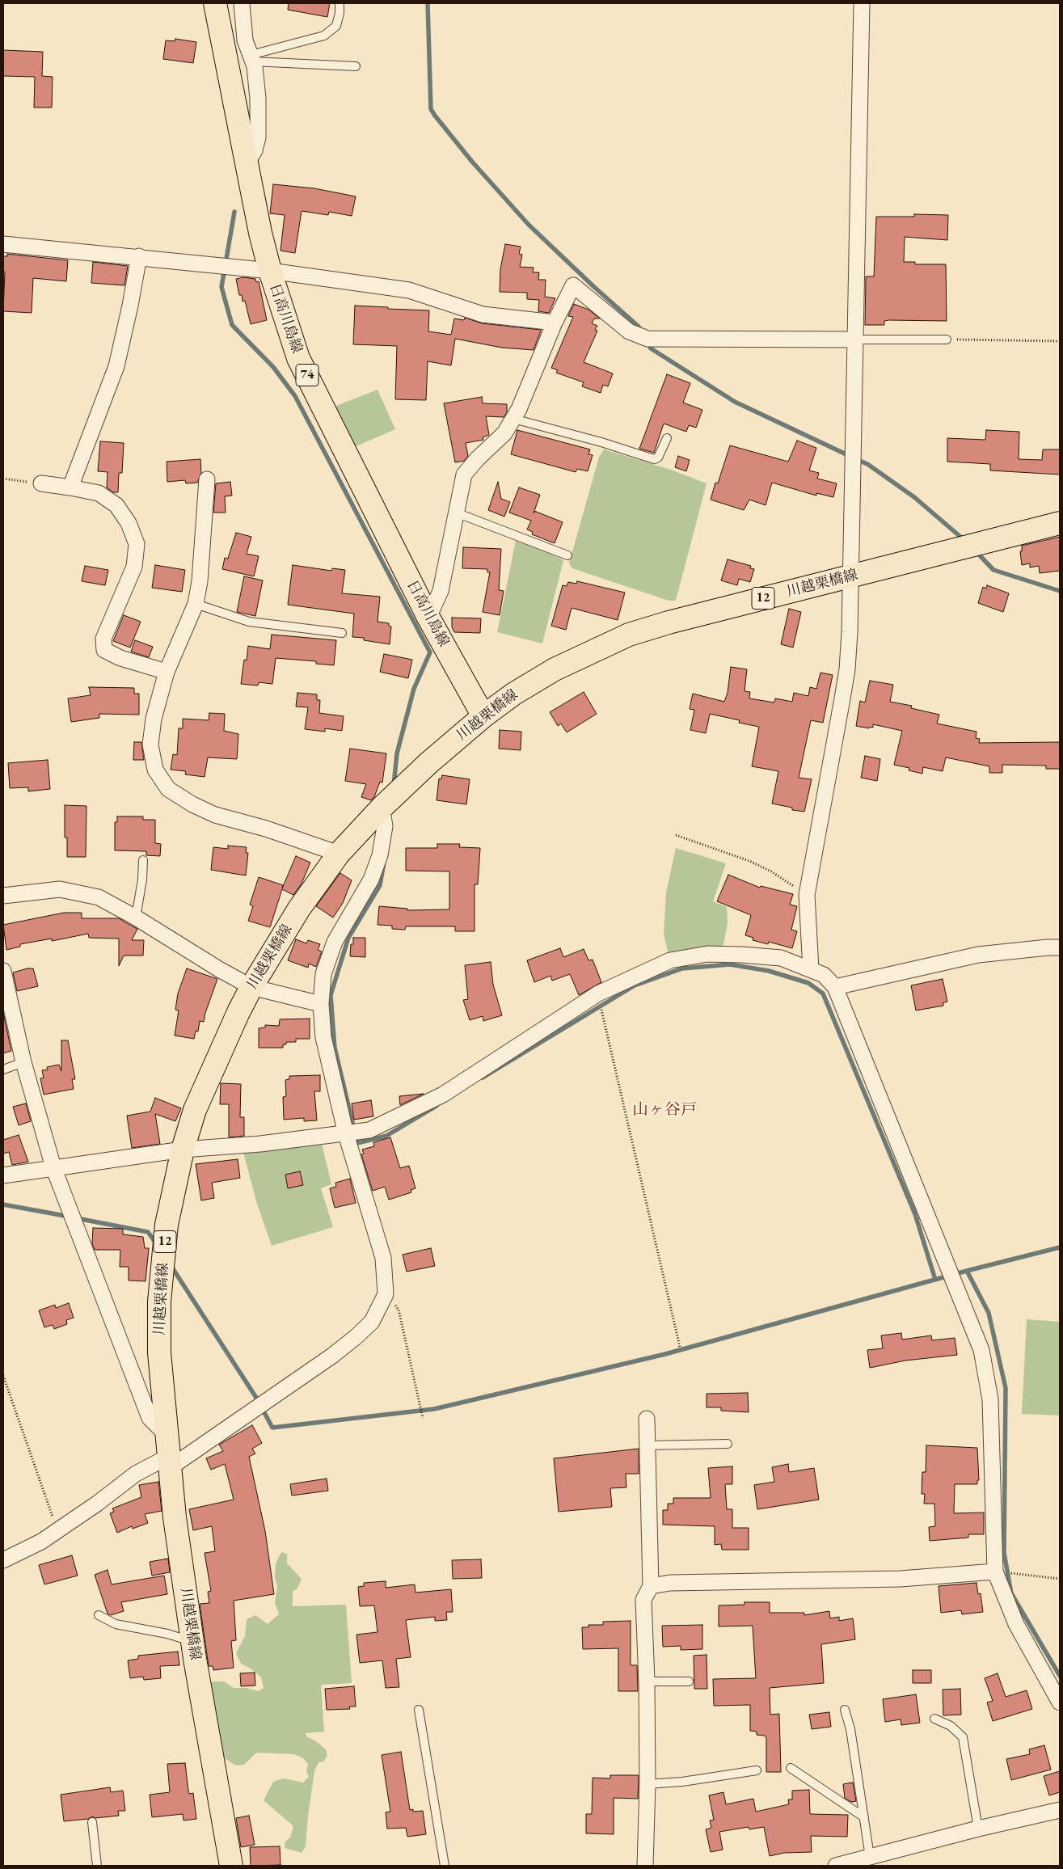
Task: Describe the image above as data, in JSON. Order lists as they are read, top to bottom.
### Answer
{
  "streets": {
    "main road": [
      "日高川島線",
      "74",
      "川越栗橋線",
      "12"
    ]
  },
  "crossings": [
    ["日高川島線", "川越栗橋線"]
  ],
  "districts": ["山ヶ谷戸"]
}
